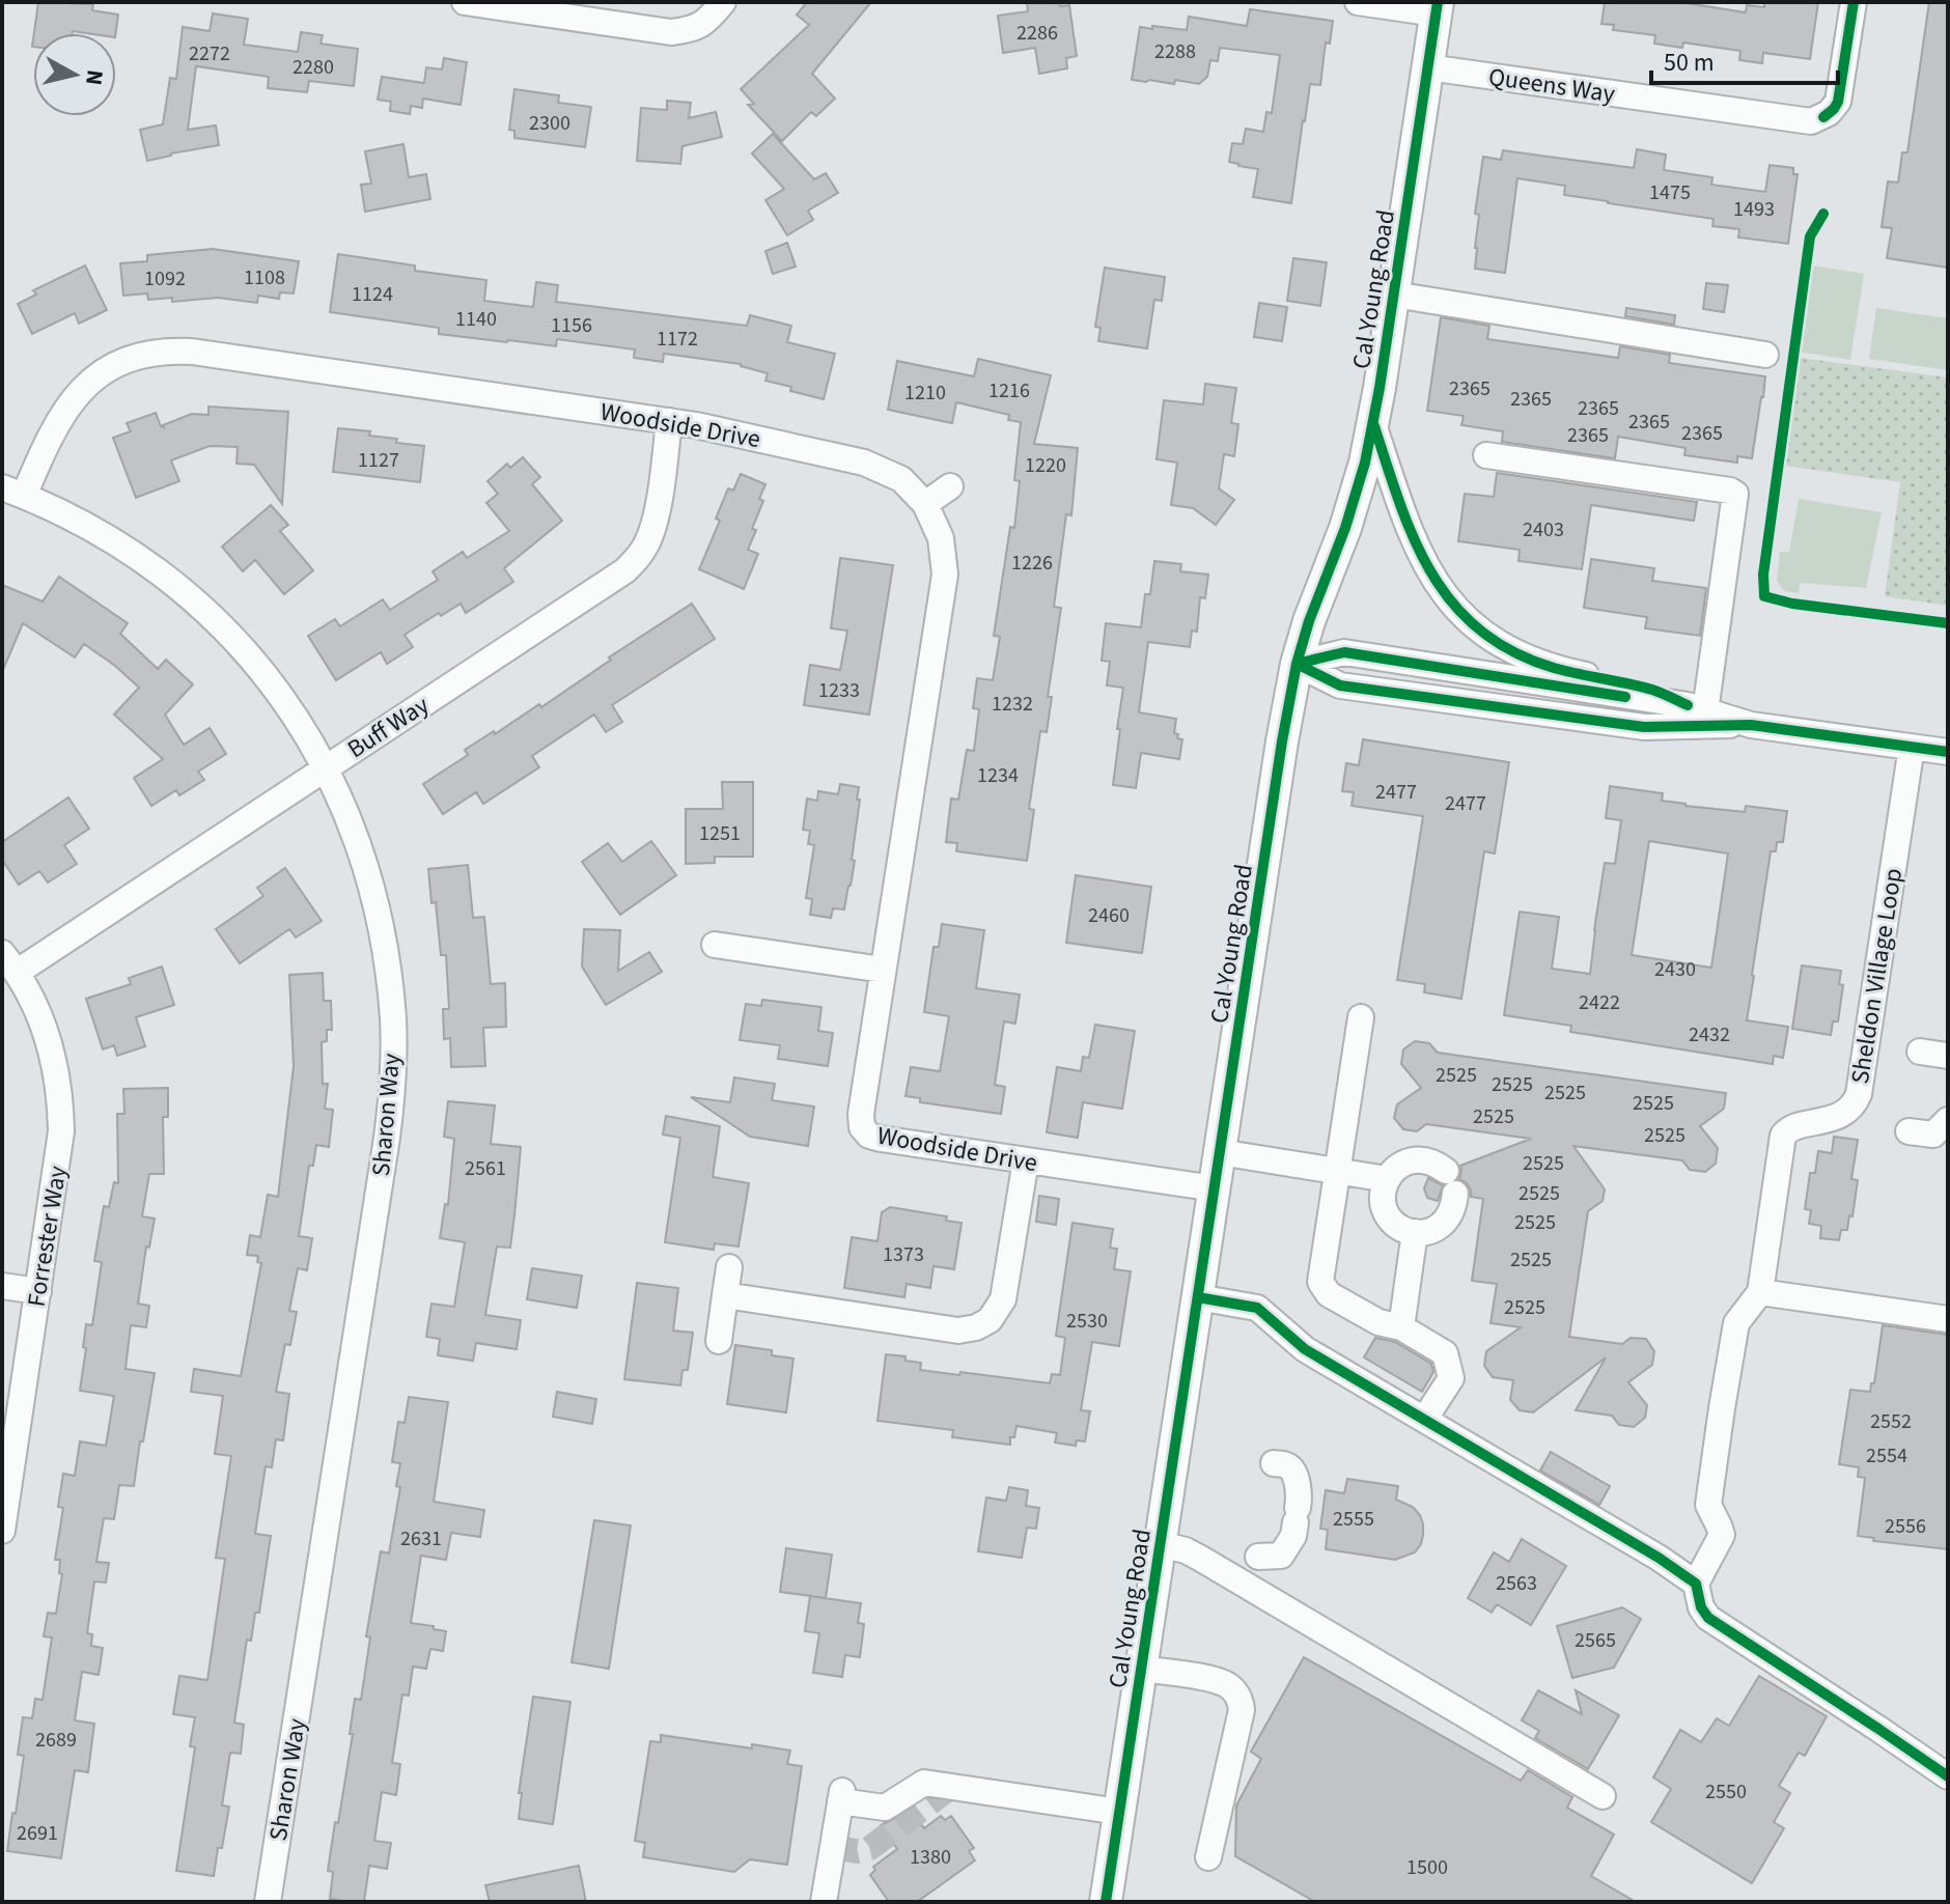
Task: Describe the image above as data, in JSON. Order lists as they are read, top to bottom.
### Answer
{
  "streets": {
    "main road": ["Cal Young Road"],
    "street": [
      "Queens Way",
      "Woodside Drive",
      "Buff Way",
      "Sheldon Village Loop",
      "Sharon Way",
      "Forrester Way"
    ]
  },
  "crossings": [
    ["Queens Way", "Cal Young Road"],
    ["Cal Young Road", "Woodside Drive"],
    ["Woodside Drive", "Buff Way"],
    ["Woodside Drive", "Sharon Way"],
    ["Buff Way", "Sharon Way"],
    ["Buff Way", "Forrester Way"]
  ],
  "house_numbers": [
    "2286",
    "2288",
    "2272",
    "2280",
    "2300",
    "1475",
    "1493",
    "1108",
    "1092",
    "1124",
    "1140",
    "1156",
    "1172",
    "2365",
    "1216",
    "1210",
    "2365",
    "2365",
    "2365",
    "2365",
    "2365",
    "1127",
    "1220",
    "2403",
    "1226",
    "1233",
    "1232",
    "1234",
    "2477",
    "2477",
    "1251",
    "2460",
    "2430",
    "2422",
    "2432",
    "2525",
    "2525",
    "2525",
    "2525",
    "2525",
    "2525",
    "2525",
    "2561",
    "2525",
    "2525",
    "1373",
    "2525",
    "2525",
    "2530",
    "2552",
    "2554",
    "2555",
    "2556",
    "2631",
    "2563",
    "2565",
    "2689",
    "2550",
    "2691",
    "1380",
    "1500"
  ],
  "scale_bar": "50 m",
  "north": "right"
}
